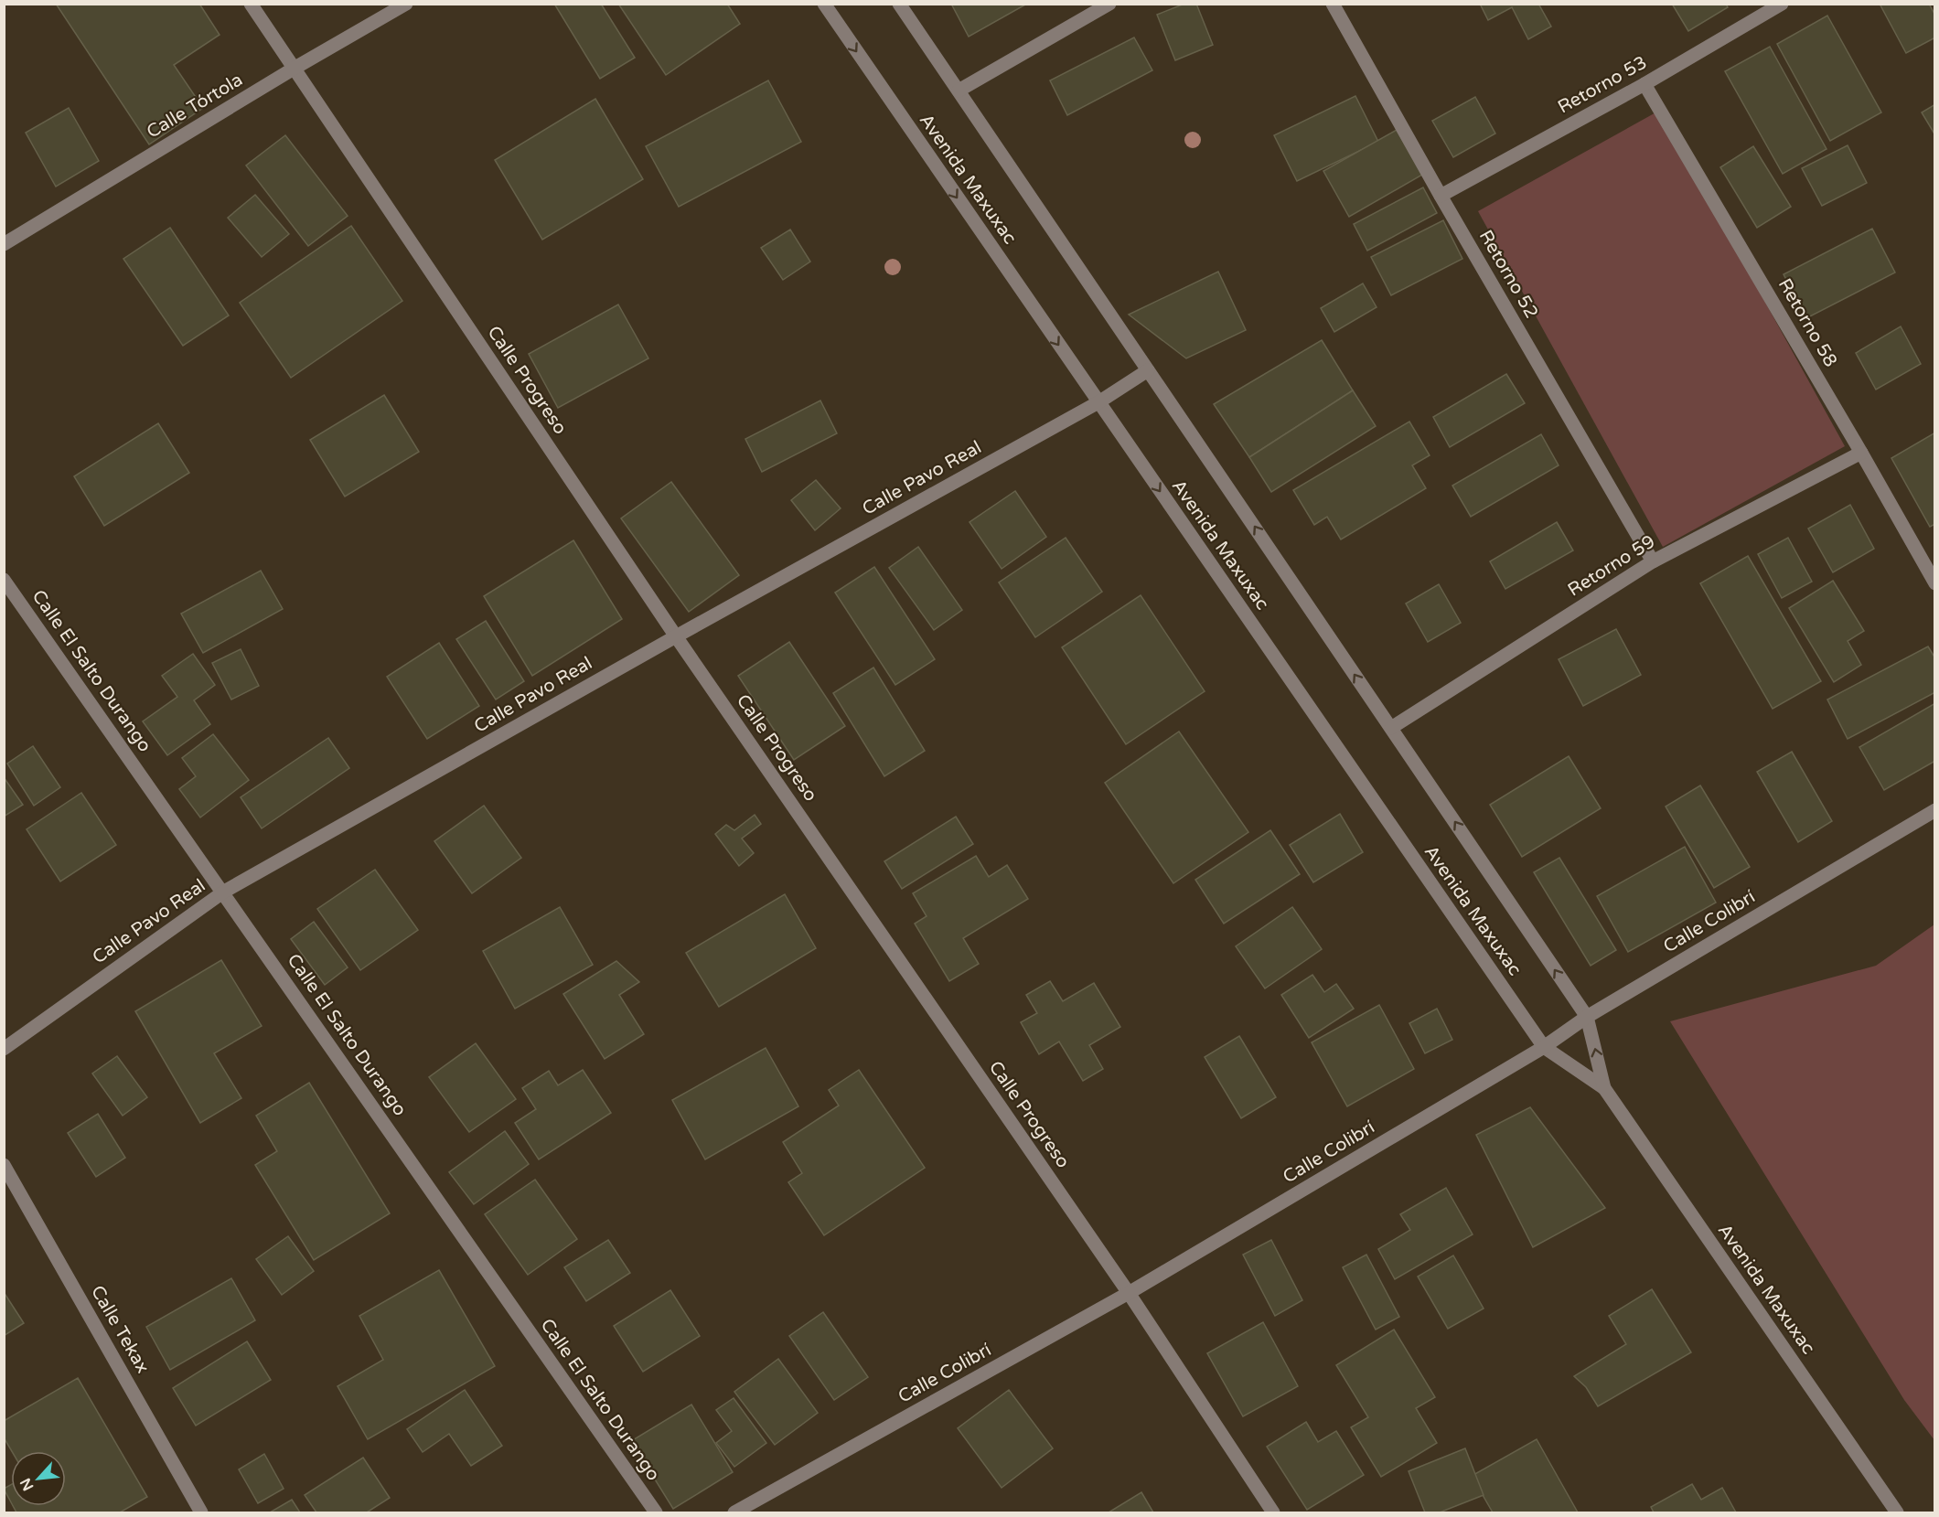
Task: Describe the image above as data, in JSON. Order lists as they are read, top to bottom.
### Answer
{
  "streets": {
    "street": [
      "Retorno 53",
      "Calle Tórtola",
      "Avenida Maxuxac",
      "Retorno 52",
      "Retorno 58",
      "Calle Progreso",
      "Calle Pavo Real",
      "Retorno 59",
      "Calle El Salto Durango",
      "Calle Colibrí",
      "Calle Tekax"
    ]
  },
  "crossings": [
    ["Retorno 53", "Retorno 52"],
    ["Retorno 53", "Retorno 58"],
    ["Calle Tórtola", "Calle Progreso"],
    ["Avenida Maxuxac", "Calle Pavo Real"],
    ["Avenida Maxuxac", "Retorno 59"],
    ["Avenida Maxuxac", "Calle Colibrí"],
    ["Retorno 52", "Retorno 59"],
    ["Retorno 58", "Retorno 59"],
    ["Calle Progreso", "Calle Pavo Real"],
    ["Calle Progreso", "Calle Colibrí"],
    ["Calle Pavo Real", "Calle El Salto Durango"]
  ],
  "north": "bottom left"
}
